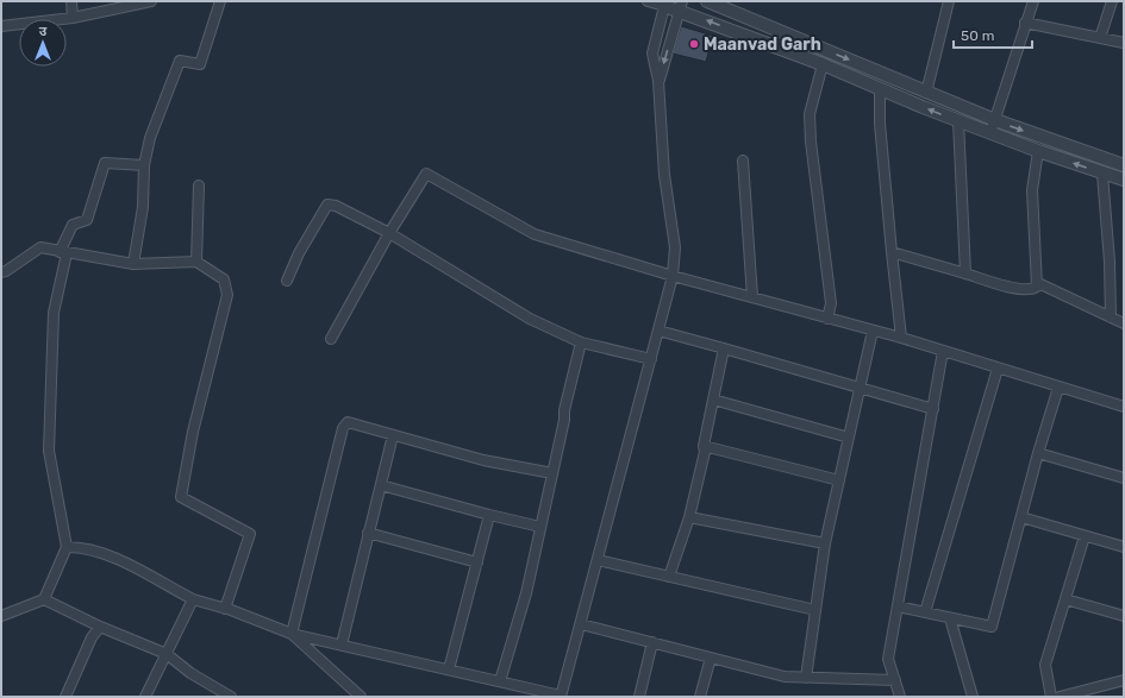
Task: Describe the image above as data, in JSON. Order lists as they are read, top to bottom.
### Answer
{
  "places": ["Maanvad Garh"],
  "scale_bar": "50 m",
  "north": "top"
}
